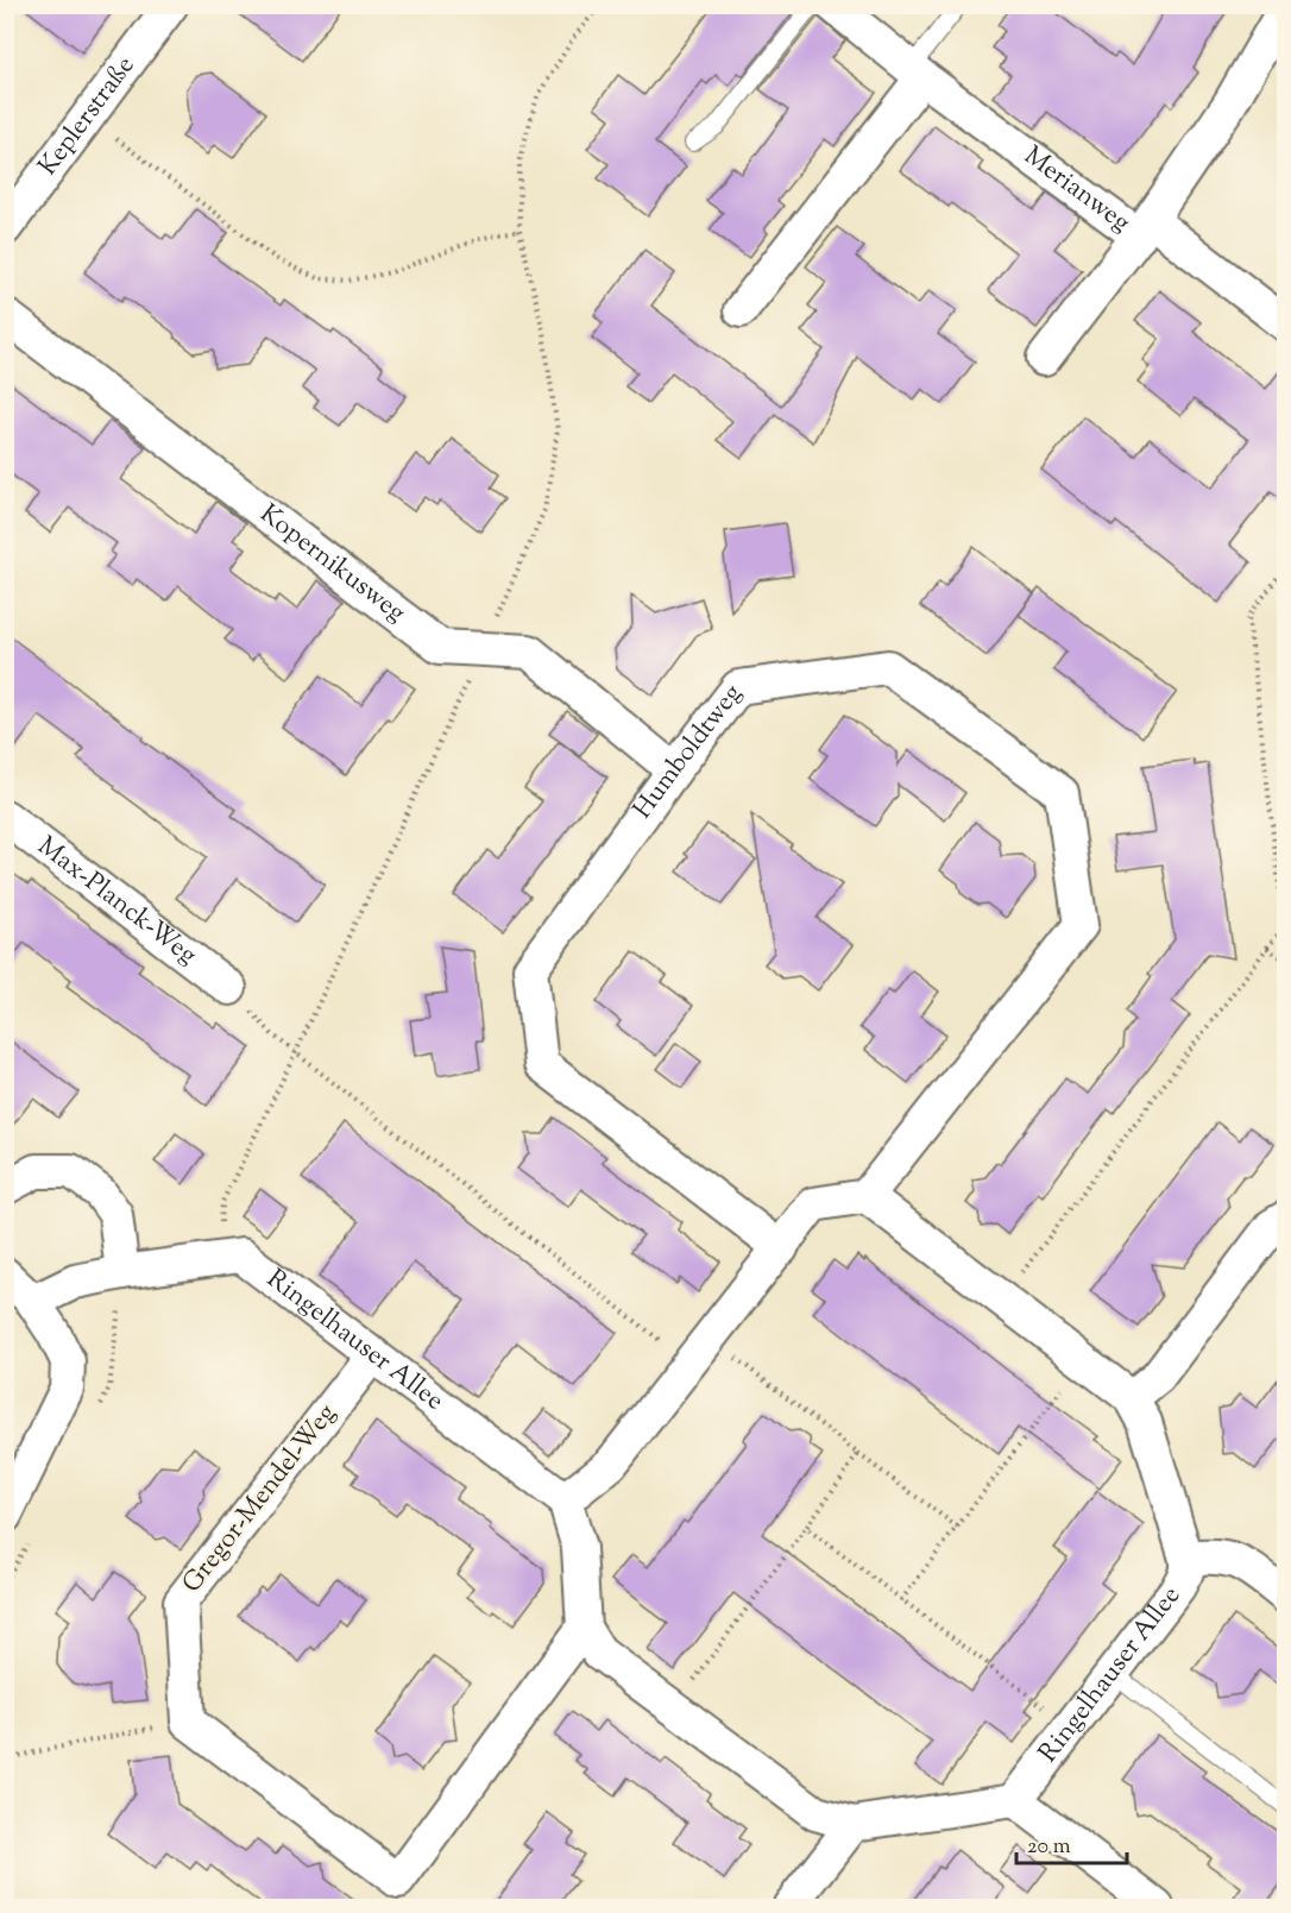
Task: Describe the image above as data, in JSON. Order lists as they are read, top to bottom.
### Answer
{
  "streets": {
    "street": [
      "Keplerstraße",
      "Merianweg",
      "Kopernikusweg",
      "Humboldtweg",
      "Max-Planck-Weg",
      "Ringelhauser Allee",
      "Gregor-Mendel-Weg"
    ]
  },
  "crossings": [
    ["Kopernikusweg", "Humboldtweg"],
    ["Humboldtweg", "Ringelhauser Allee"],
    ["Ringelhauser Allee", "Gregor-Mendel-Weg"]
  ],
  "scale_bar": "20 m"
}
